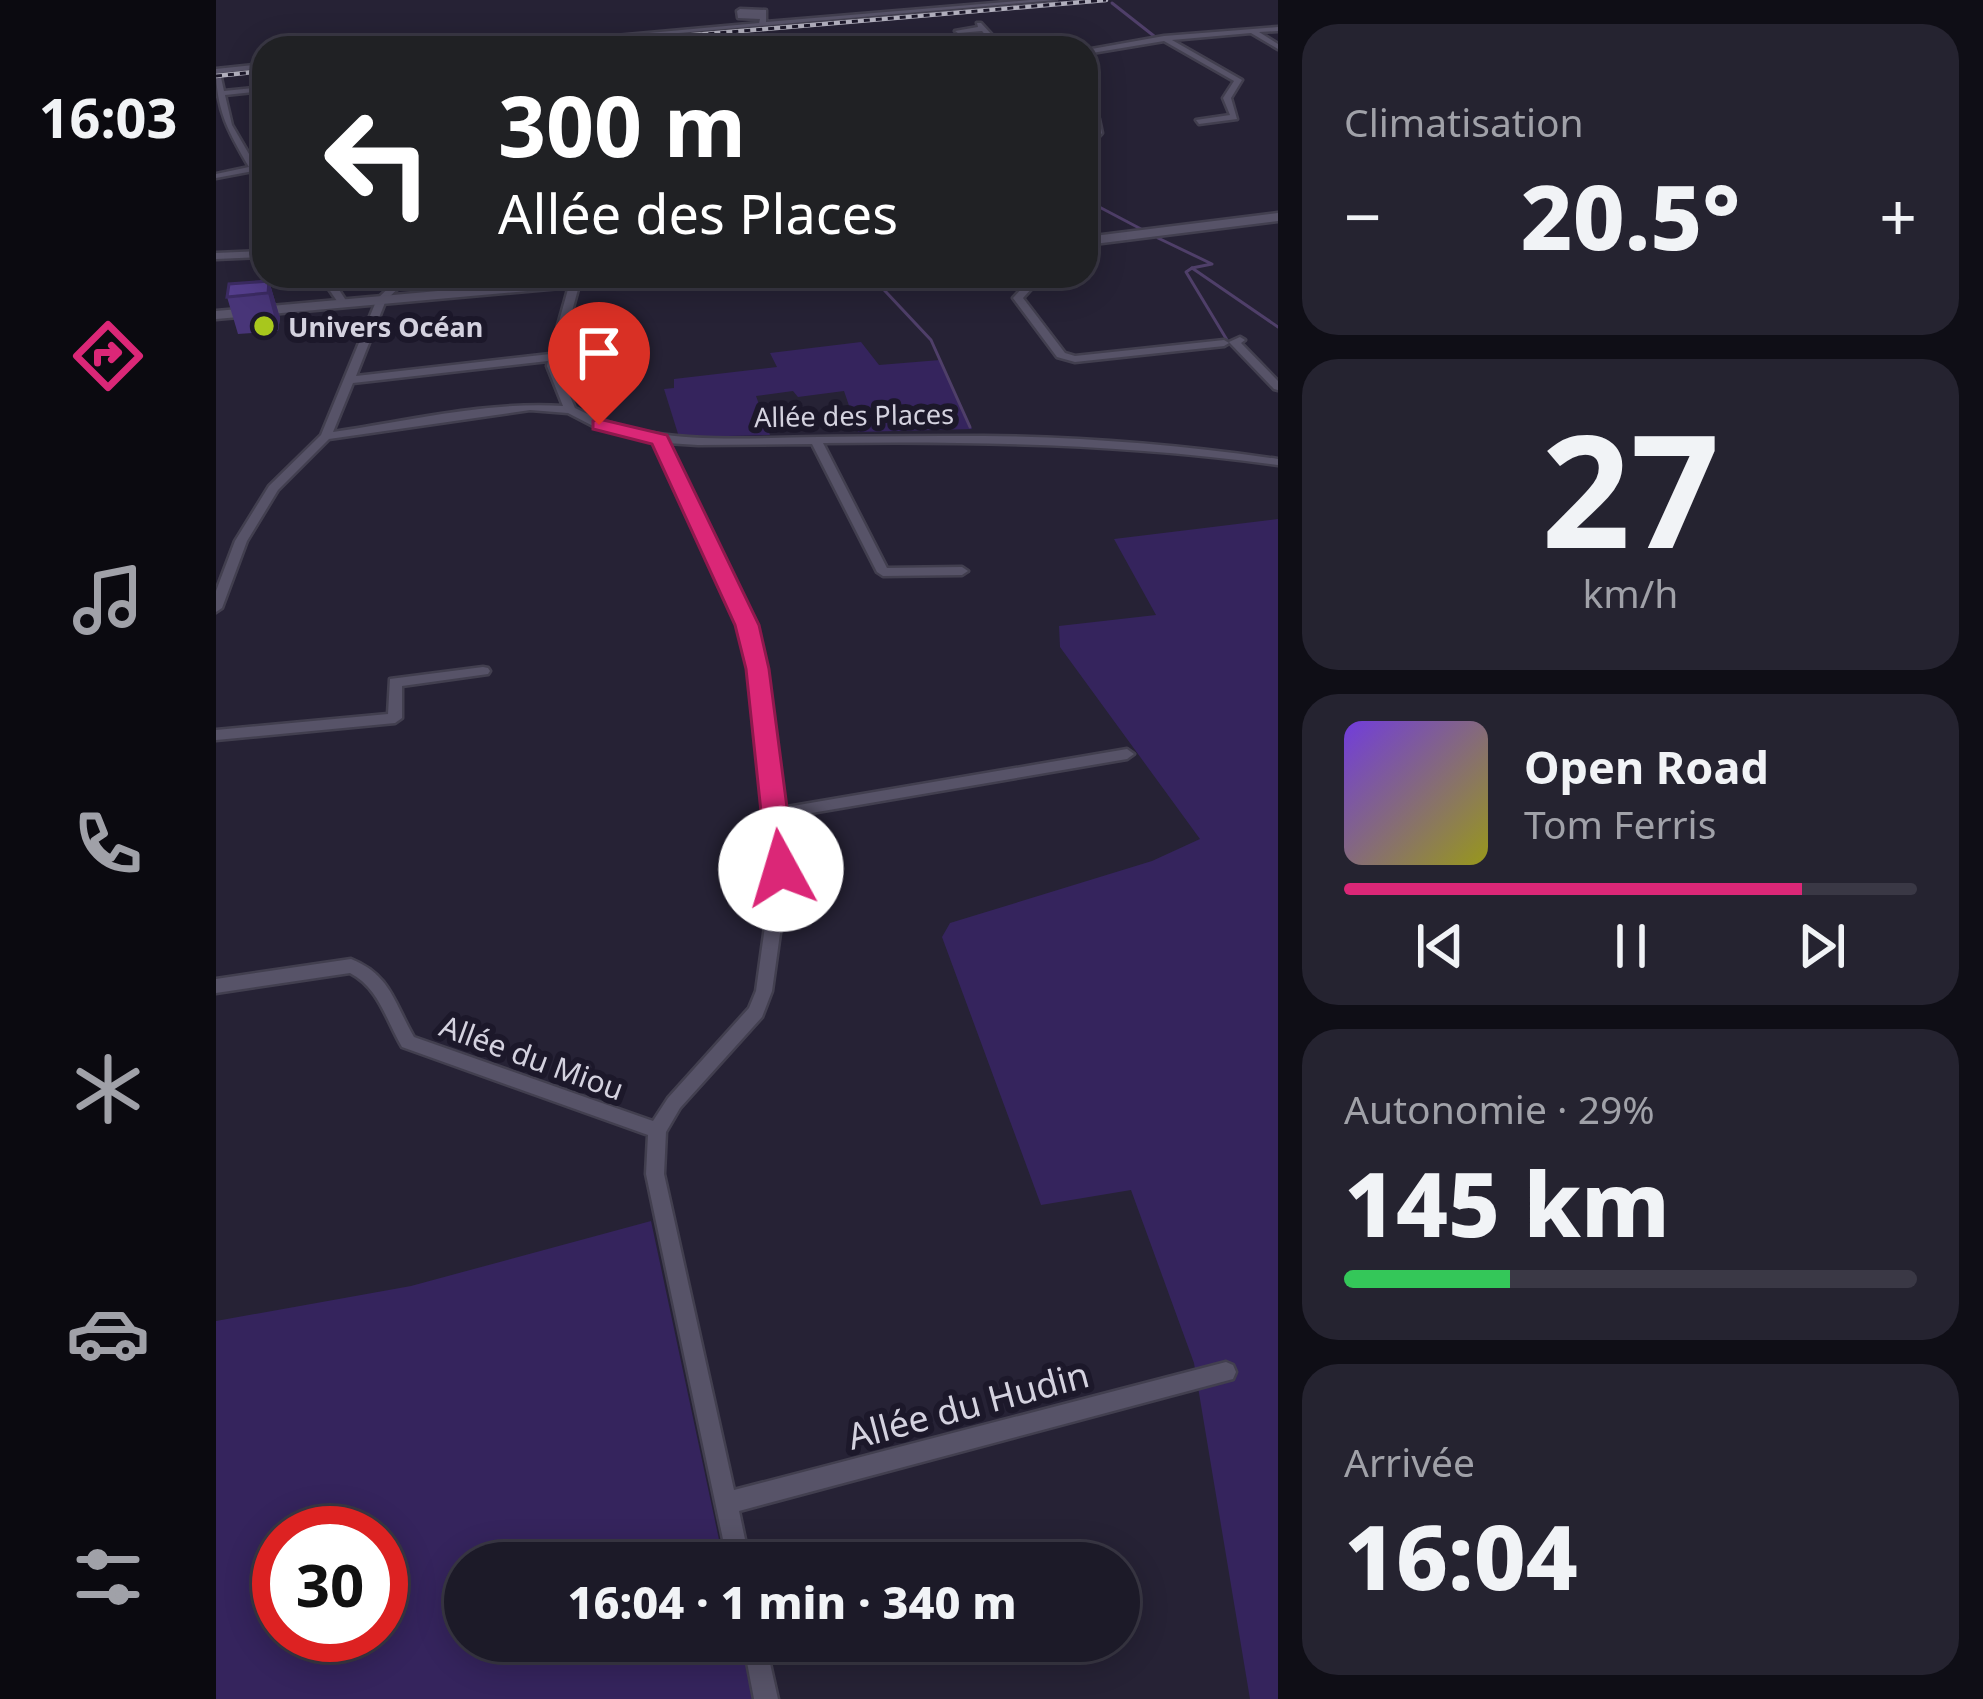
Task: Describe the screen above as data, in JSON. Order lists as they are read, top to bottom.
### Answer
{
  "streets": {
    "street": ["Allée des Places", "Allée du Miou", "Allée du Hudin"]
  },
  "places": ["Univers Océan"],
  "page": {
    "tabs": "16:03",
    "tile": [
      "Climatisation",
      ["27", "km/h"],
      ["Autonomie · 29%", "145 km"],
      ["Arrivée", "16:04"]
    ],
    "turn": ["300 m", "Allée des Places"],
    "heat": ["−", "20.5°", "+"],
    "song": ["Open Road", "Tom Ferris"],
    "limit": "30",
    "trip": "16:04 · 1 min · 340 m"
  }
}
